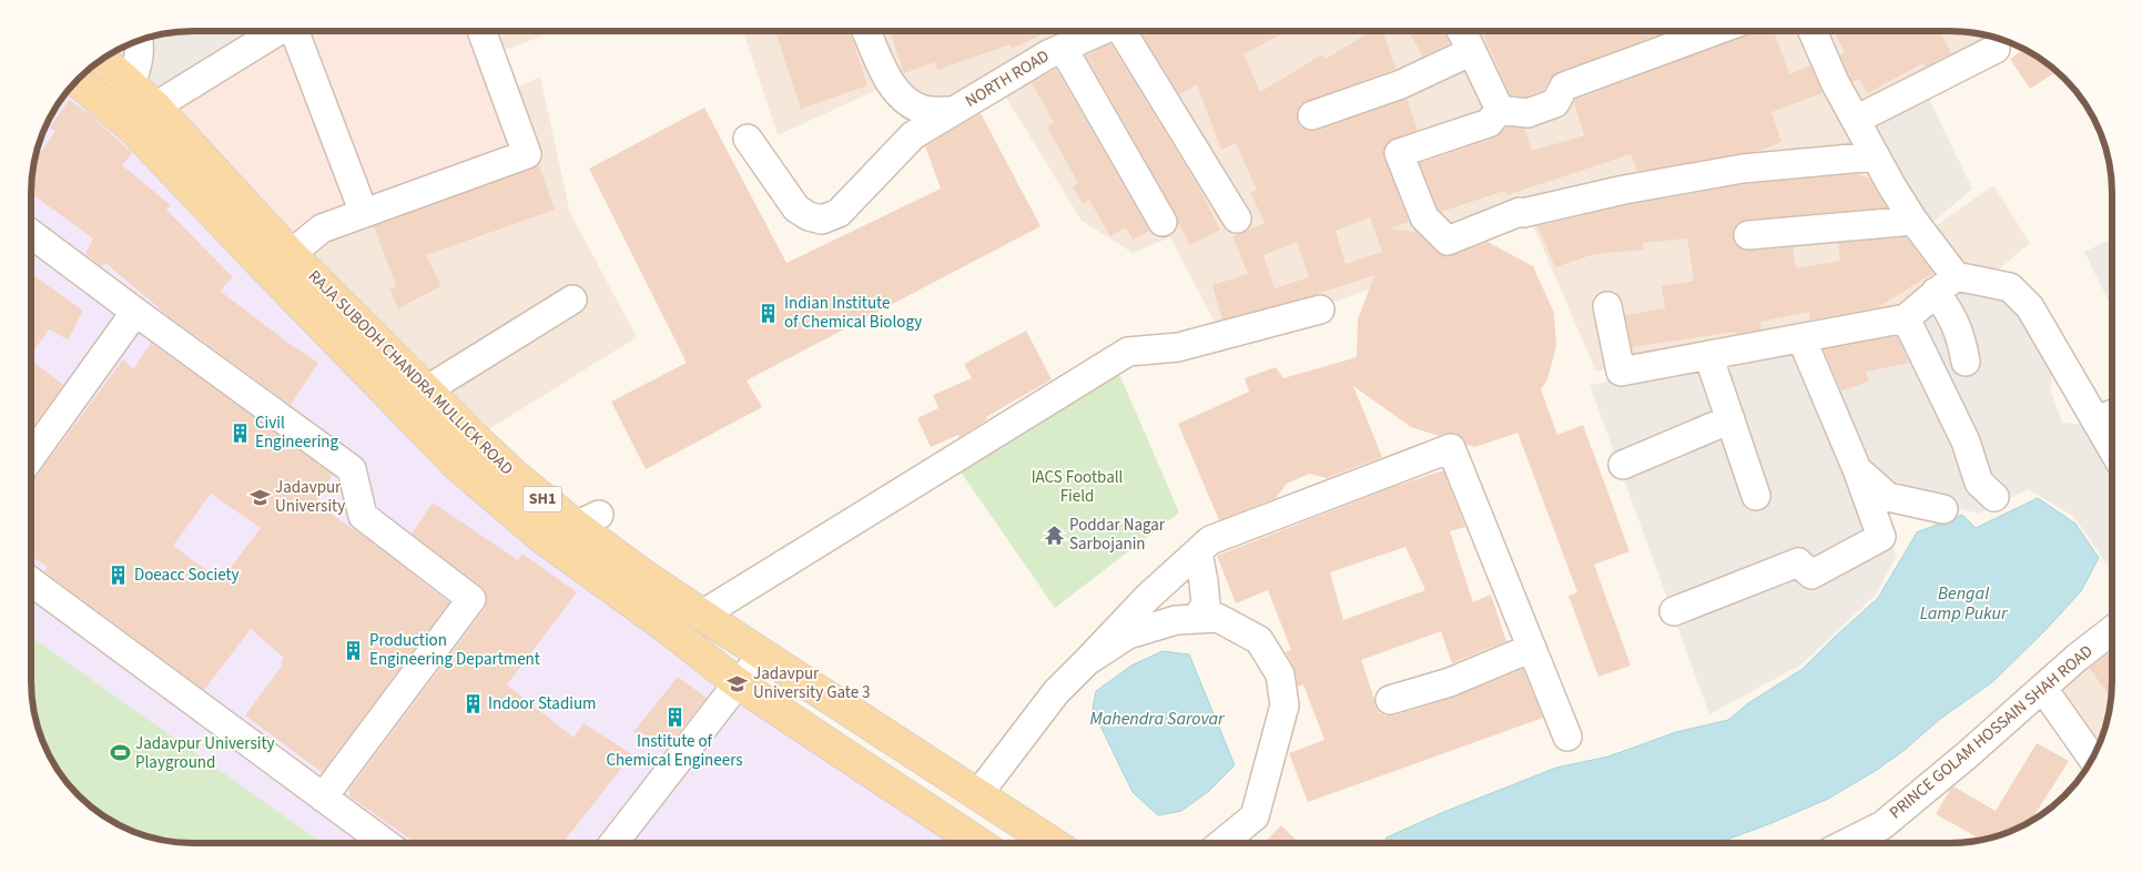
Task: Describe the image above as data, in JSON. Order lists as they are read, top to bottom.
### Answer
{
  "streets": {
    "main road": ["RAJA SUBODH CHANDRA MULLICK ROAD", "SH1"],
    "street": ["NORTH ROAD", "PRINCE GOLAM HOSSAIN SHAH ROAD"]
  },
  "water": ["Bengal Lamp Pukur", "Mahendra Sarovar"],
  "parks": ["IACS Football Field"],
  "places": {
    "building": [
      "Indian Institute of Chemical Biology",
      "Civil Engineering",
      "Doeacc Society",
      "Production Engineering Department",
      "Indoor Stadium",
      "Institute of Chemical Engineers"
    ],
    "school or university": ["Jadavpur University", "Jadavpur University Gate 3"],
    "temple": ["Poddar Nagar Sarbojanin"],
    "sports": ["Jadavpur University Playground"]
  }
}
